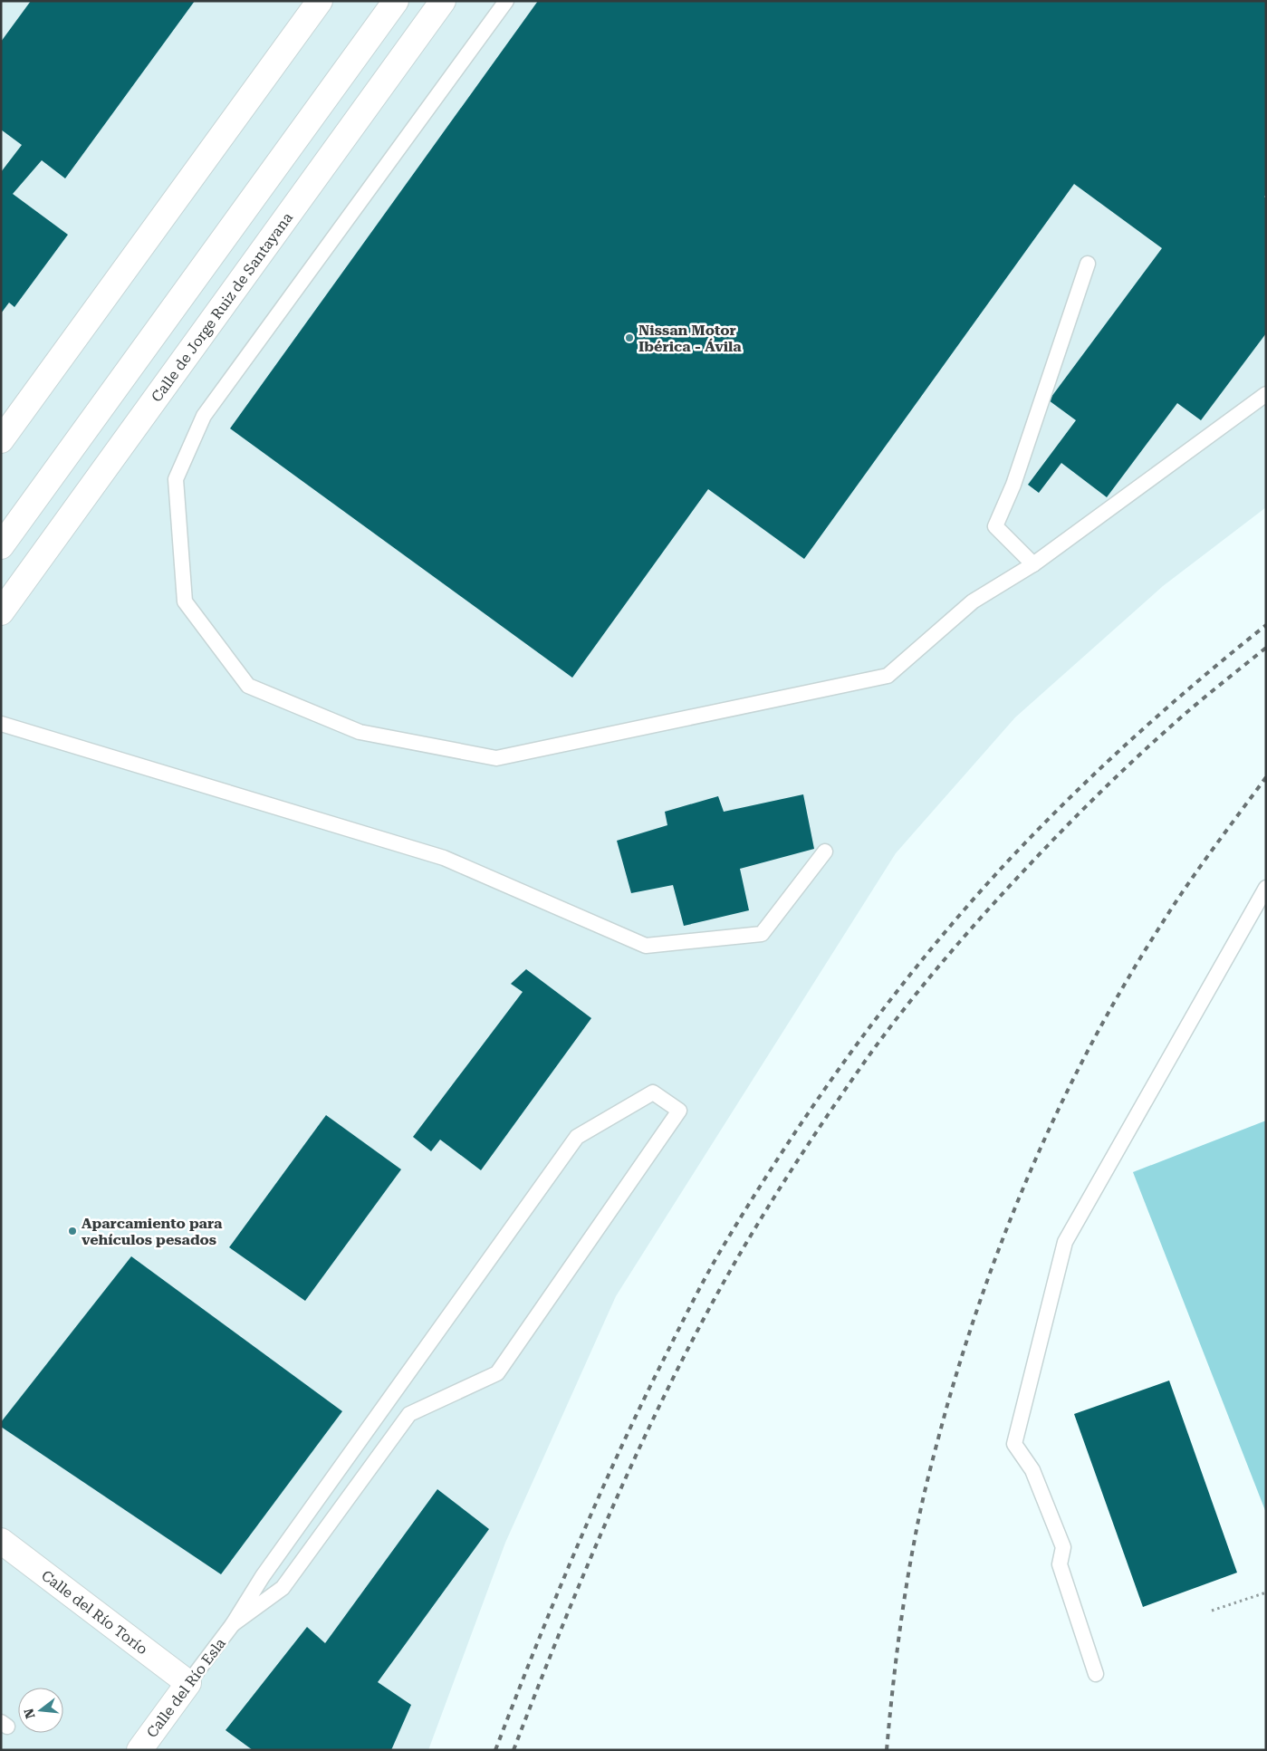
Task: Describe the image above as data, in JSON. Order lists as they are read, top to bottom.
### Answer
{
  "streets": {
    "main road": ["Calle de Jorge Ruiz de Santayana", "Calle del Río Torío", "Calle del Río Esla"]
  },
  "crossings": [
    ["Calle del Río Torío", "Calle del Río Esla"]
  ],
  "places": ["Nissan Motor Ibérica - Ávila", "Aparcamiento para vehículos pesados"],
  "north": "left"
}
